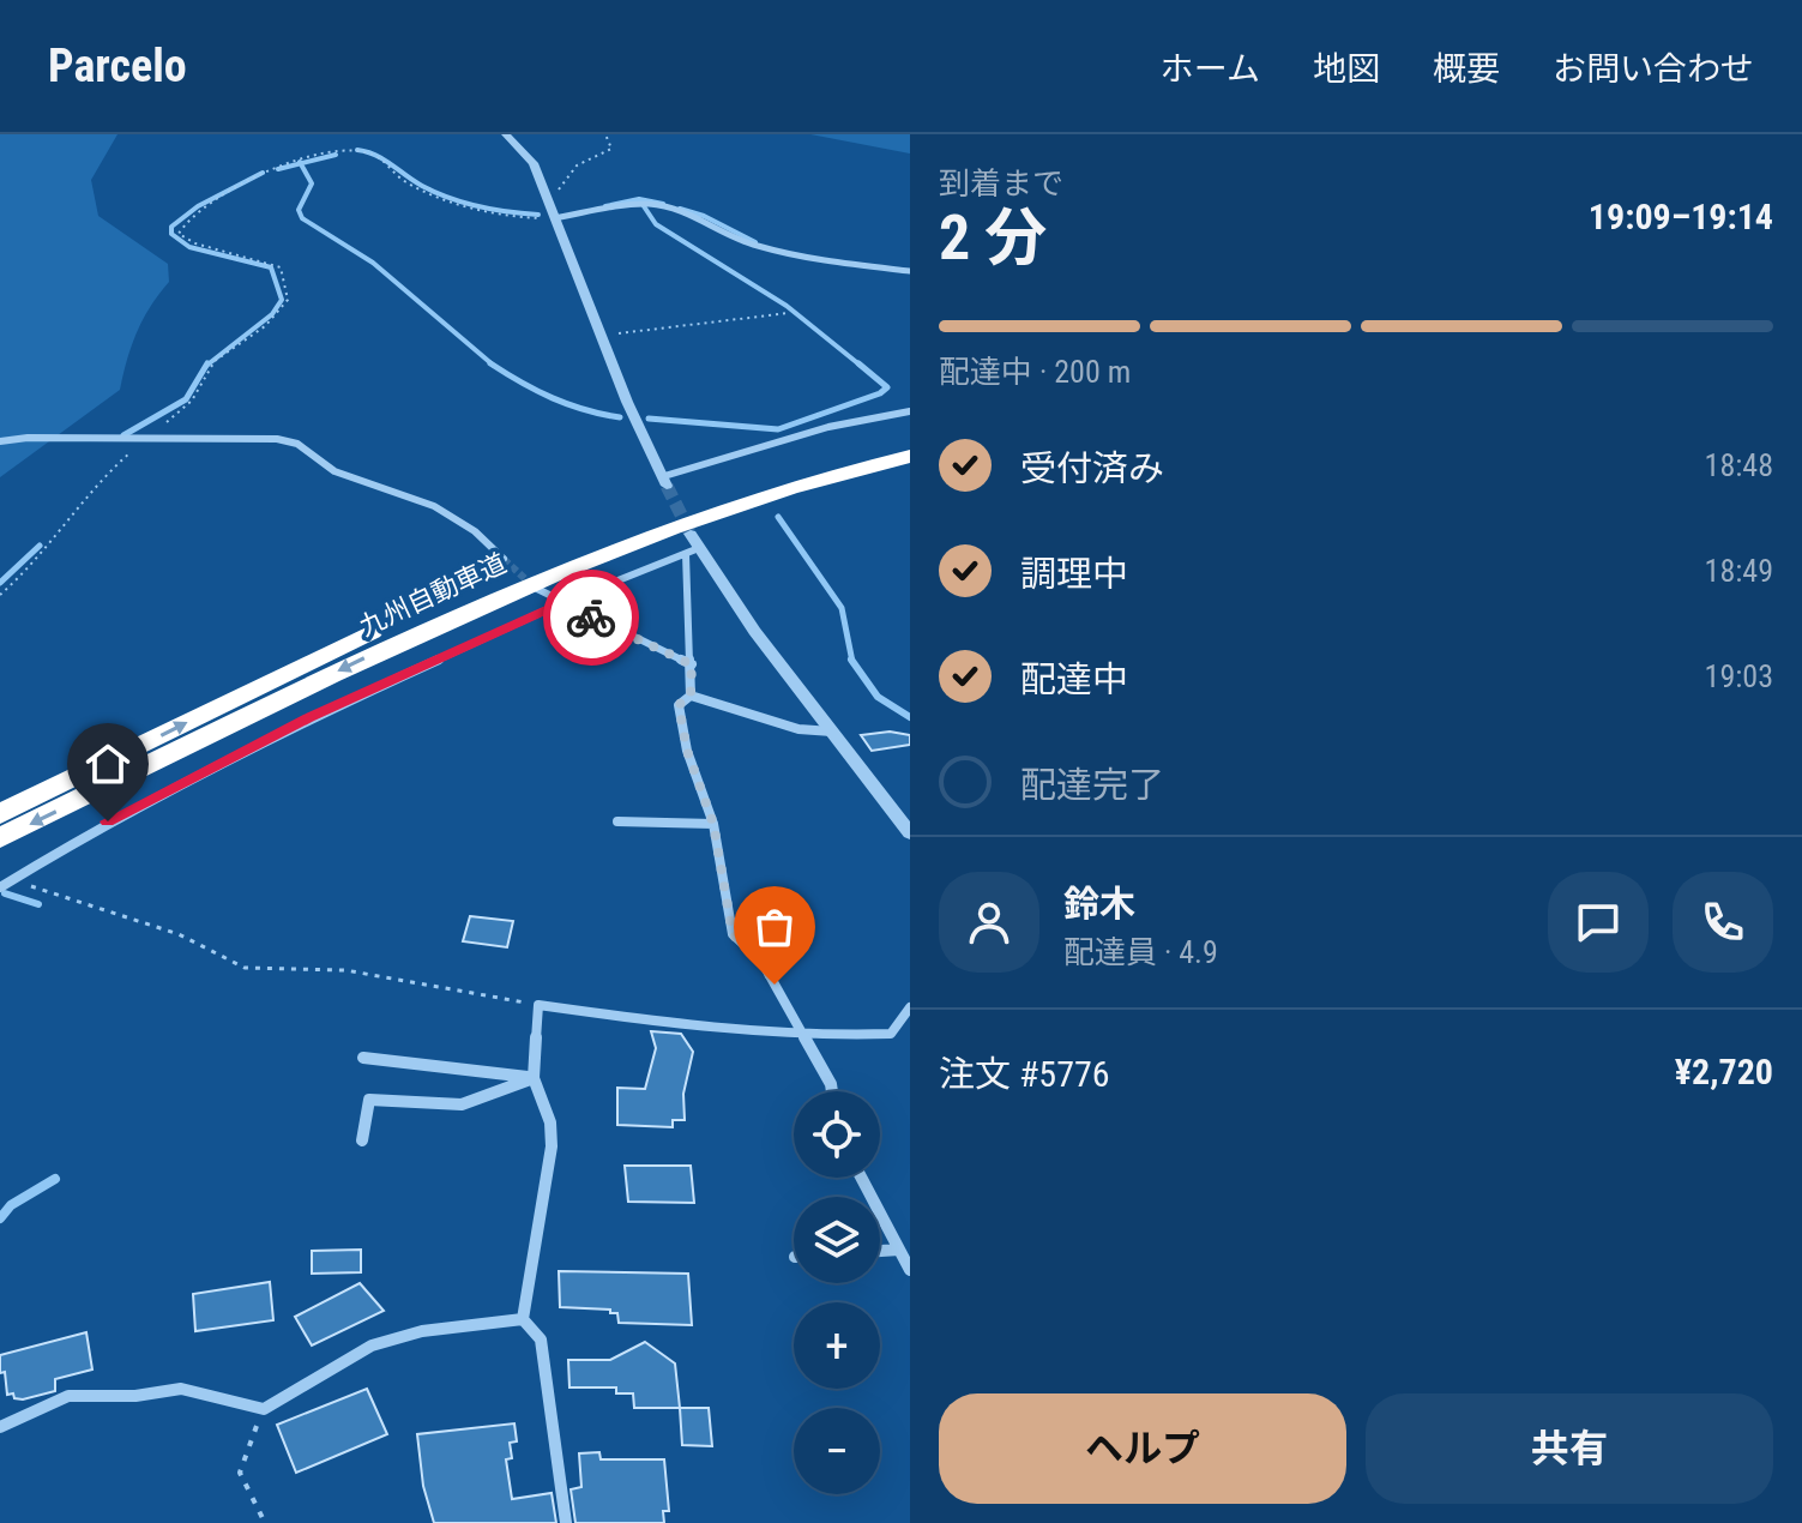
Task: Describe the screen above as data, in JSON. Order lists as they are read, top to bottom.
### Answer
{
  "streets": {
    "highway": ["九州自動車道"]
  },
  "page": {
    "header": "Parcelo",
    "nav": [
      "ホーム",
      "地図",
      "概要",
      "お問い合わせ"
    ],
    "heading": ["2 分", "到着まで", "19:09–19:14"],
    "panel": [
      "鈴木",
      "配達員 · 4.9",
      "注文 #5776",
      "¥2,720"
    ],
    "bar": "配達中 · 200 m",
    "list": [
      ["受付済み", "18:48"],
      ["調理中", "18:49"],
      ["配達中", "19:03"],
      "配達完了"
    ],
    "map_buttons": ["+", "−"],
    "buttons": ["ヘルプ", "共有"]
  }
}
